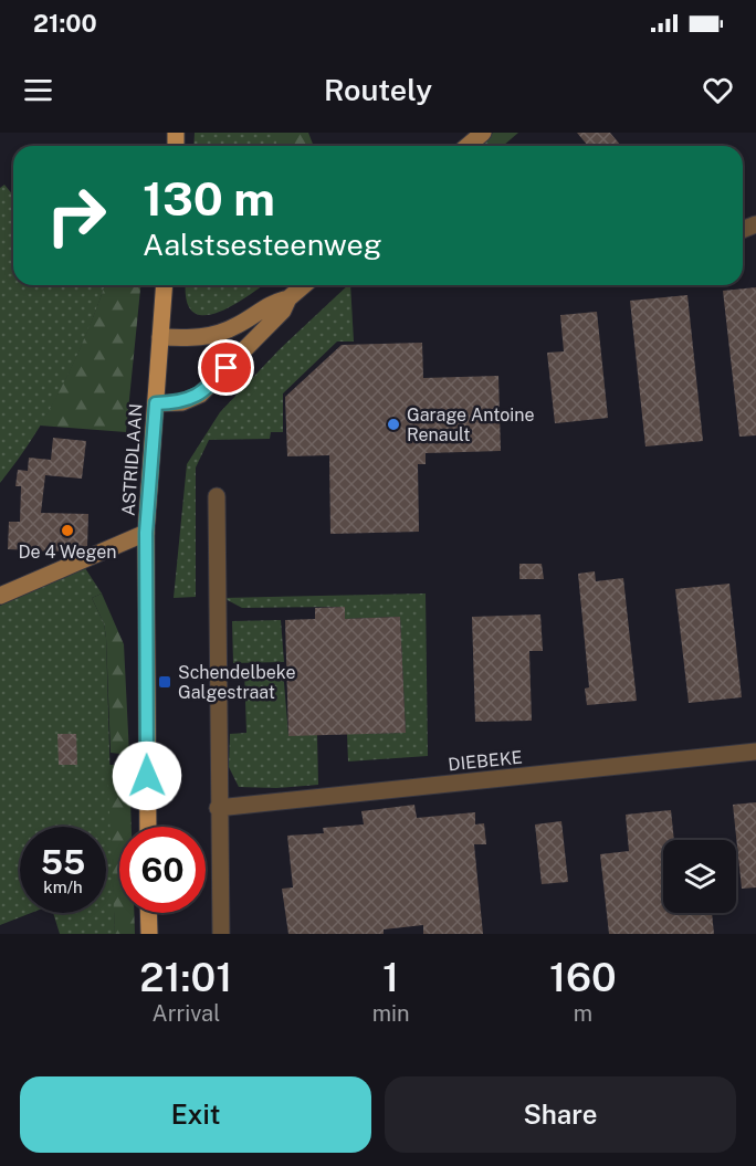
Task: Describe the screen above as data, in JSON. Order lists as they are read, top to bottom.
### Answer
{
  "streets": {
    "main road": ["ASTRIDLAAN"],
    "street": ["DIEBEKE"]
  },
  "places": {
    "other": ["Garage Antoine Renault", "De 4 Wegen"],
    "transit": ["Schendelbeke Galgestraat"]
  },
  "page": {
    "status": "21:00",
    "header": "Routely",
    "turn": ["130 m", "Aalstsesteenweg"],
    "speed": "55 km/h",
    "limit": "60",
    "eta": [
      "21:01",
      "Arrival",
      "1",
      "min",
      "160",
      "m"
    ],
    "buttons": ["Exit", "Share"]
  }
}
